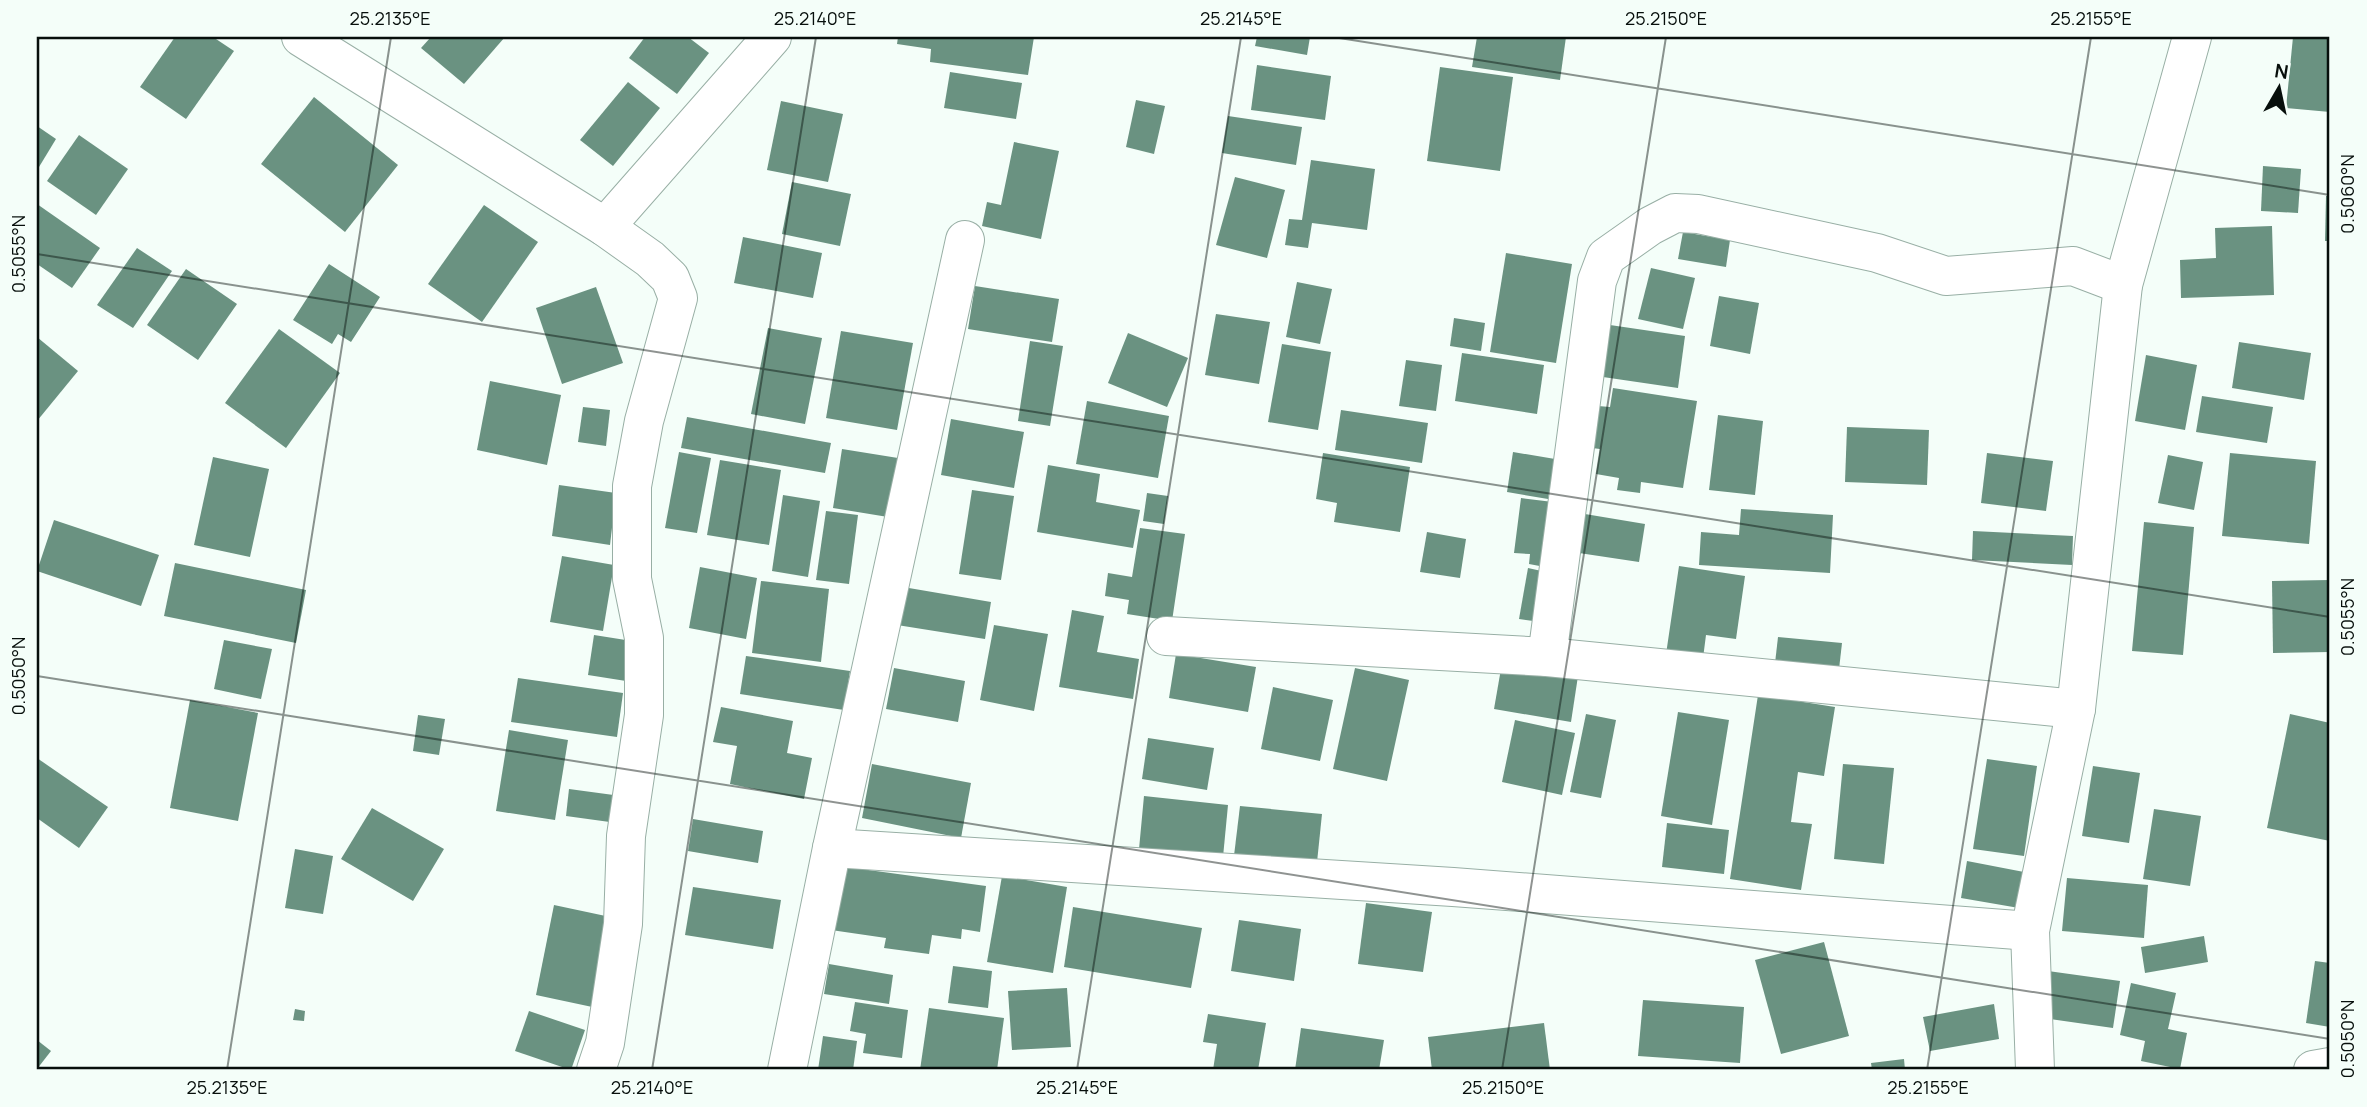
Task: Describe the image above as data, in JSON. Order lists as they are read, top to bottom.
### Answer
{
  "north": "top",
  "coordinates": [
    "25.2135°E",
    "25.2140°E",
    "25.2145°E",
    "25.2150°E",
    "25.2155°E",
    "0.5060°N",
    "0.5055°N",
    "0.5050°N"
  ]
}
